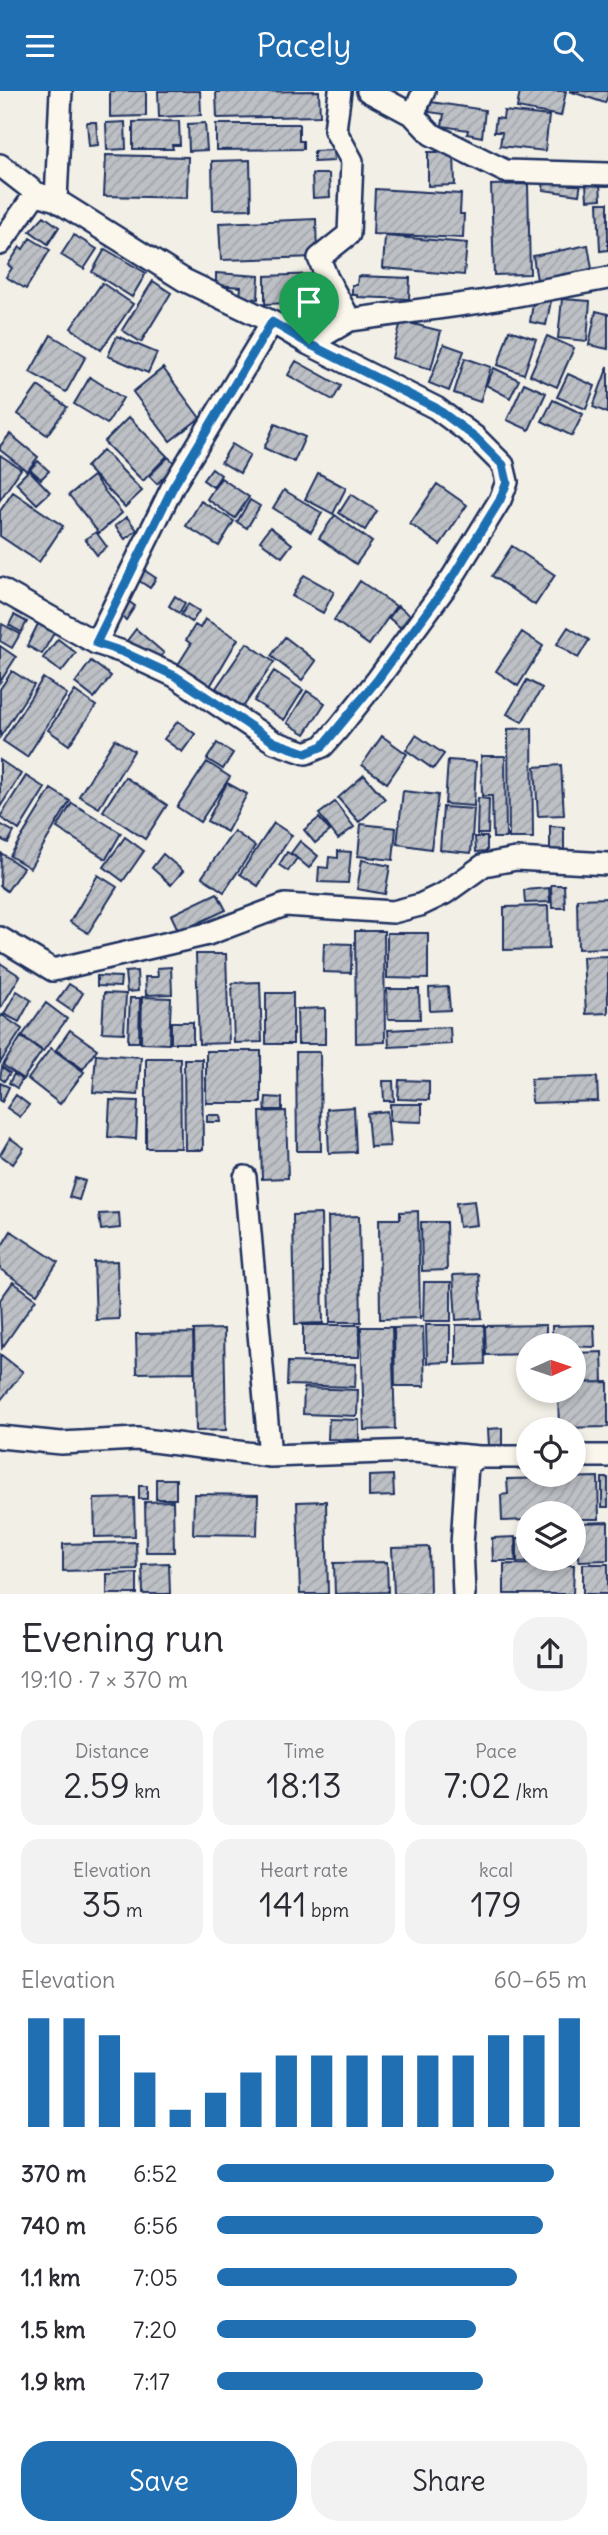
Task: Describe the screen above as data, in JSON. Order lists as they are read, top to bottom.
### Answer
{
  "north": "right",
  "page": {
    "header": "Pacely",
    "heading": ["Evening run", "19:10 · 7 × 370 m"],
    "stats": [
      ["Distance", "2.59 km"],
      ["Time", "18:13"],
      ["Pace", "7:02 /km"],
      ["Elevation", "35 m"],
      ["Heart rate", "141 bpm"],
      ["kcal", "179"]
    ],
    "chart": ["Elevation", "60–65 m"],
    "list": [
      {
        "name": "370 m",
        "note": "6:52"
      },
      {
        "name": "740 m",
        "note": "6:56"
      },
      {
        "name": "1.1 km",
        "note": "7:05"
      },
      {
        "name": "1.5 km",
        "note": "7:20"
      },
      {
        "name": "1.9 km",
        "note": "7:17"
      }
    ],
    "buttons": ["Save", "Share"]
  }
}
